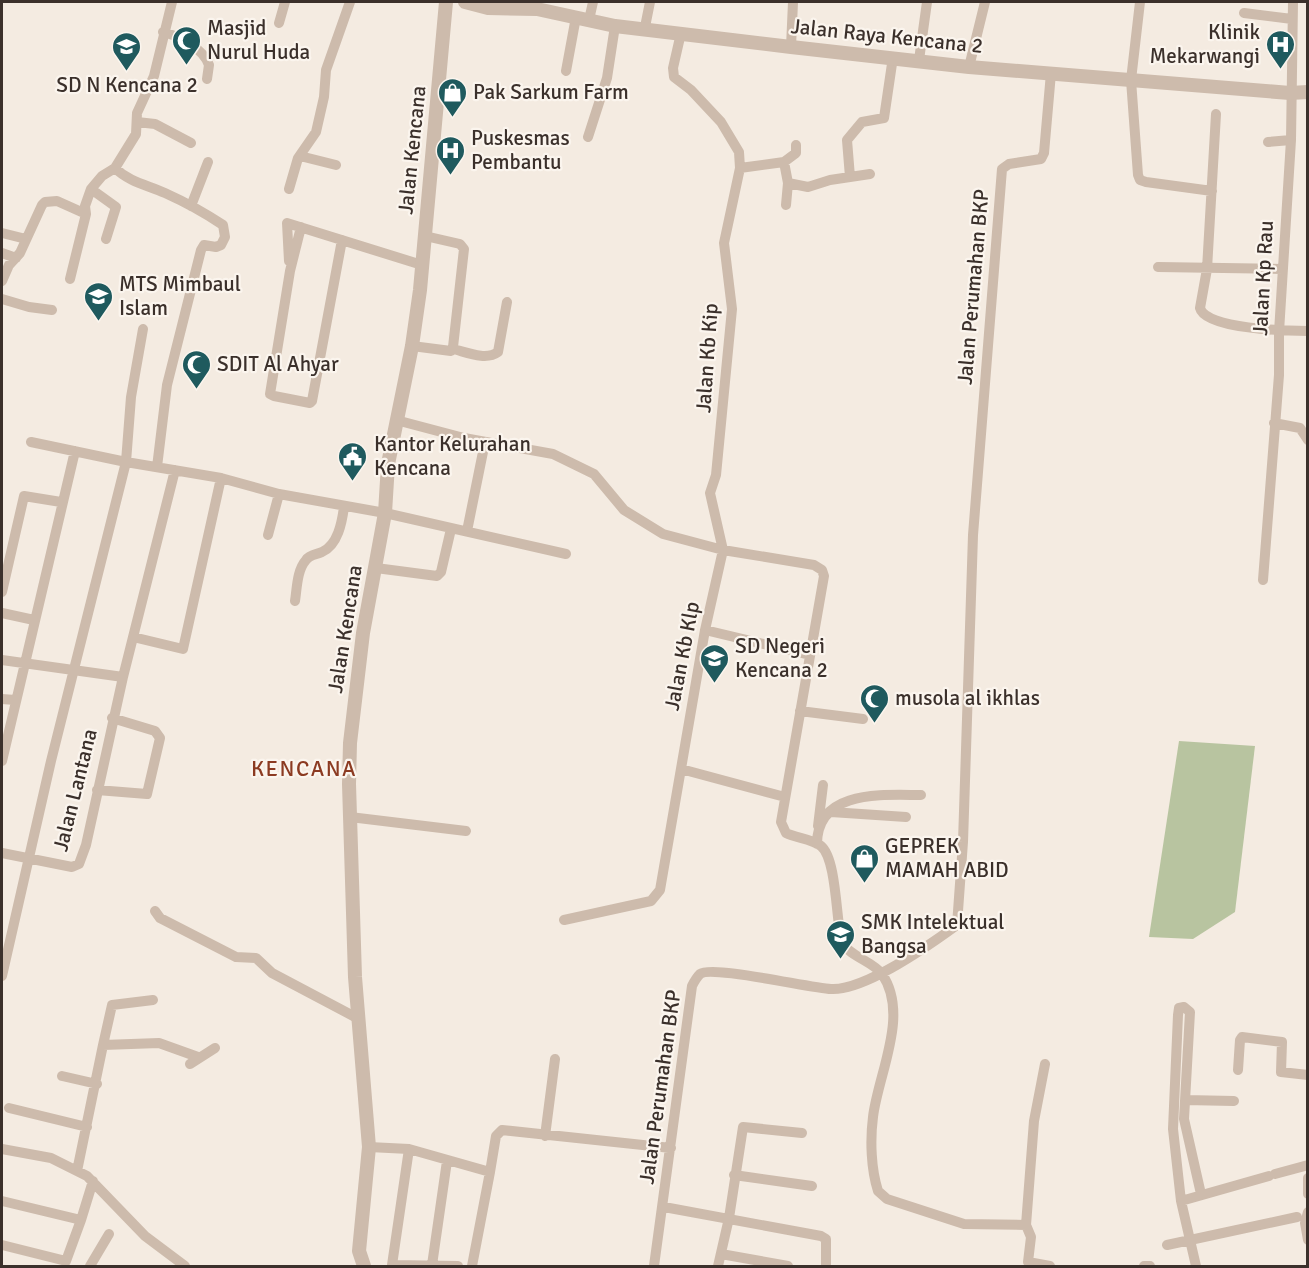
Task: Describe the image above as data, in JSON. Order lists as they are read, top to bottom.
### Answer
{
  "streets": {
    "street": [
      "Jalan Raya Kencana 2",
      "Jalan Kencana",
      "Jalan Kp Rau",
      "Jalan Perumahan BKP",
      "Jalan Kb Kip",
      "Jalan Kb Klp",
      "Jalan Lantana"
    ]
  },
  "crossings": [
    ["Jalan Raya Kencana 2", "Jalan Kp Rau"],
    ["Jalan Raya Kencana 2", "Jalan Perumahan BKP"],
    ["Jalan Kb Kip", "Jalan Kb Klp"]
  ],
  "districts": ["KENCANA"],
  "places": {
    "mosque": ["Masjid Nurul Huda", "SDIT Al Ahyar", "musola al ikhlas"],
    "hospital": ["Klinik Mekarwangi", "Puskesmas Pembantu"],
    "school or university": [
      "SD N Kencana 2",
      "MTS Mimbaul Islam",
      "SD Negeri Kencana 2",
      "SMK Intelektual Bangsa"
    ],
    "shop": ["Pak Sarkum Farm", "GEPREK MAMAH ABID"],
    "public building": ["Kantor Kelurahan Kencana"]
  }
}
